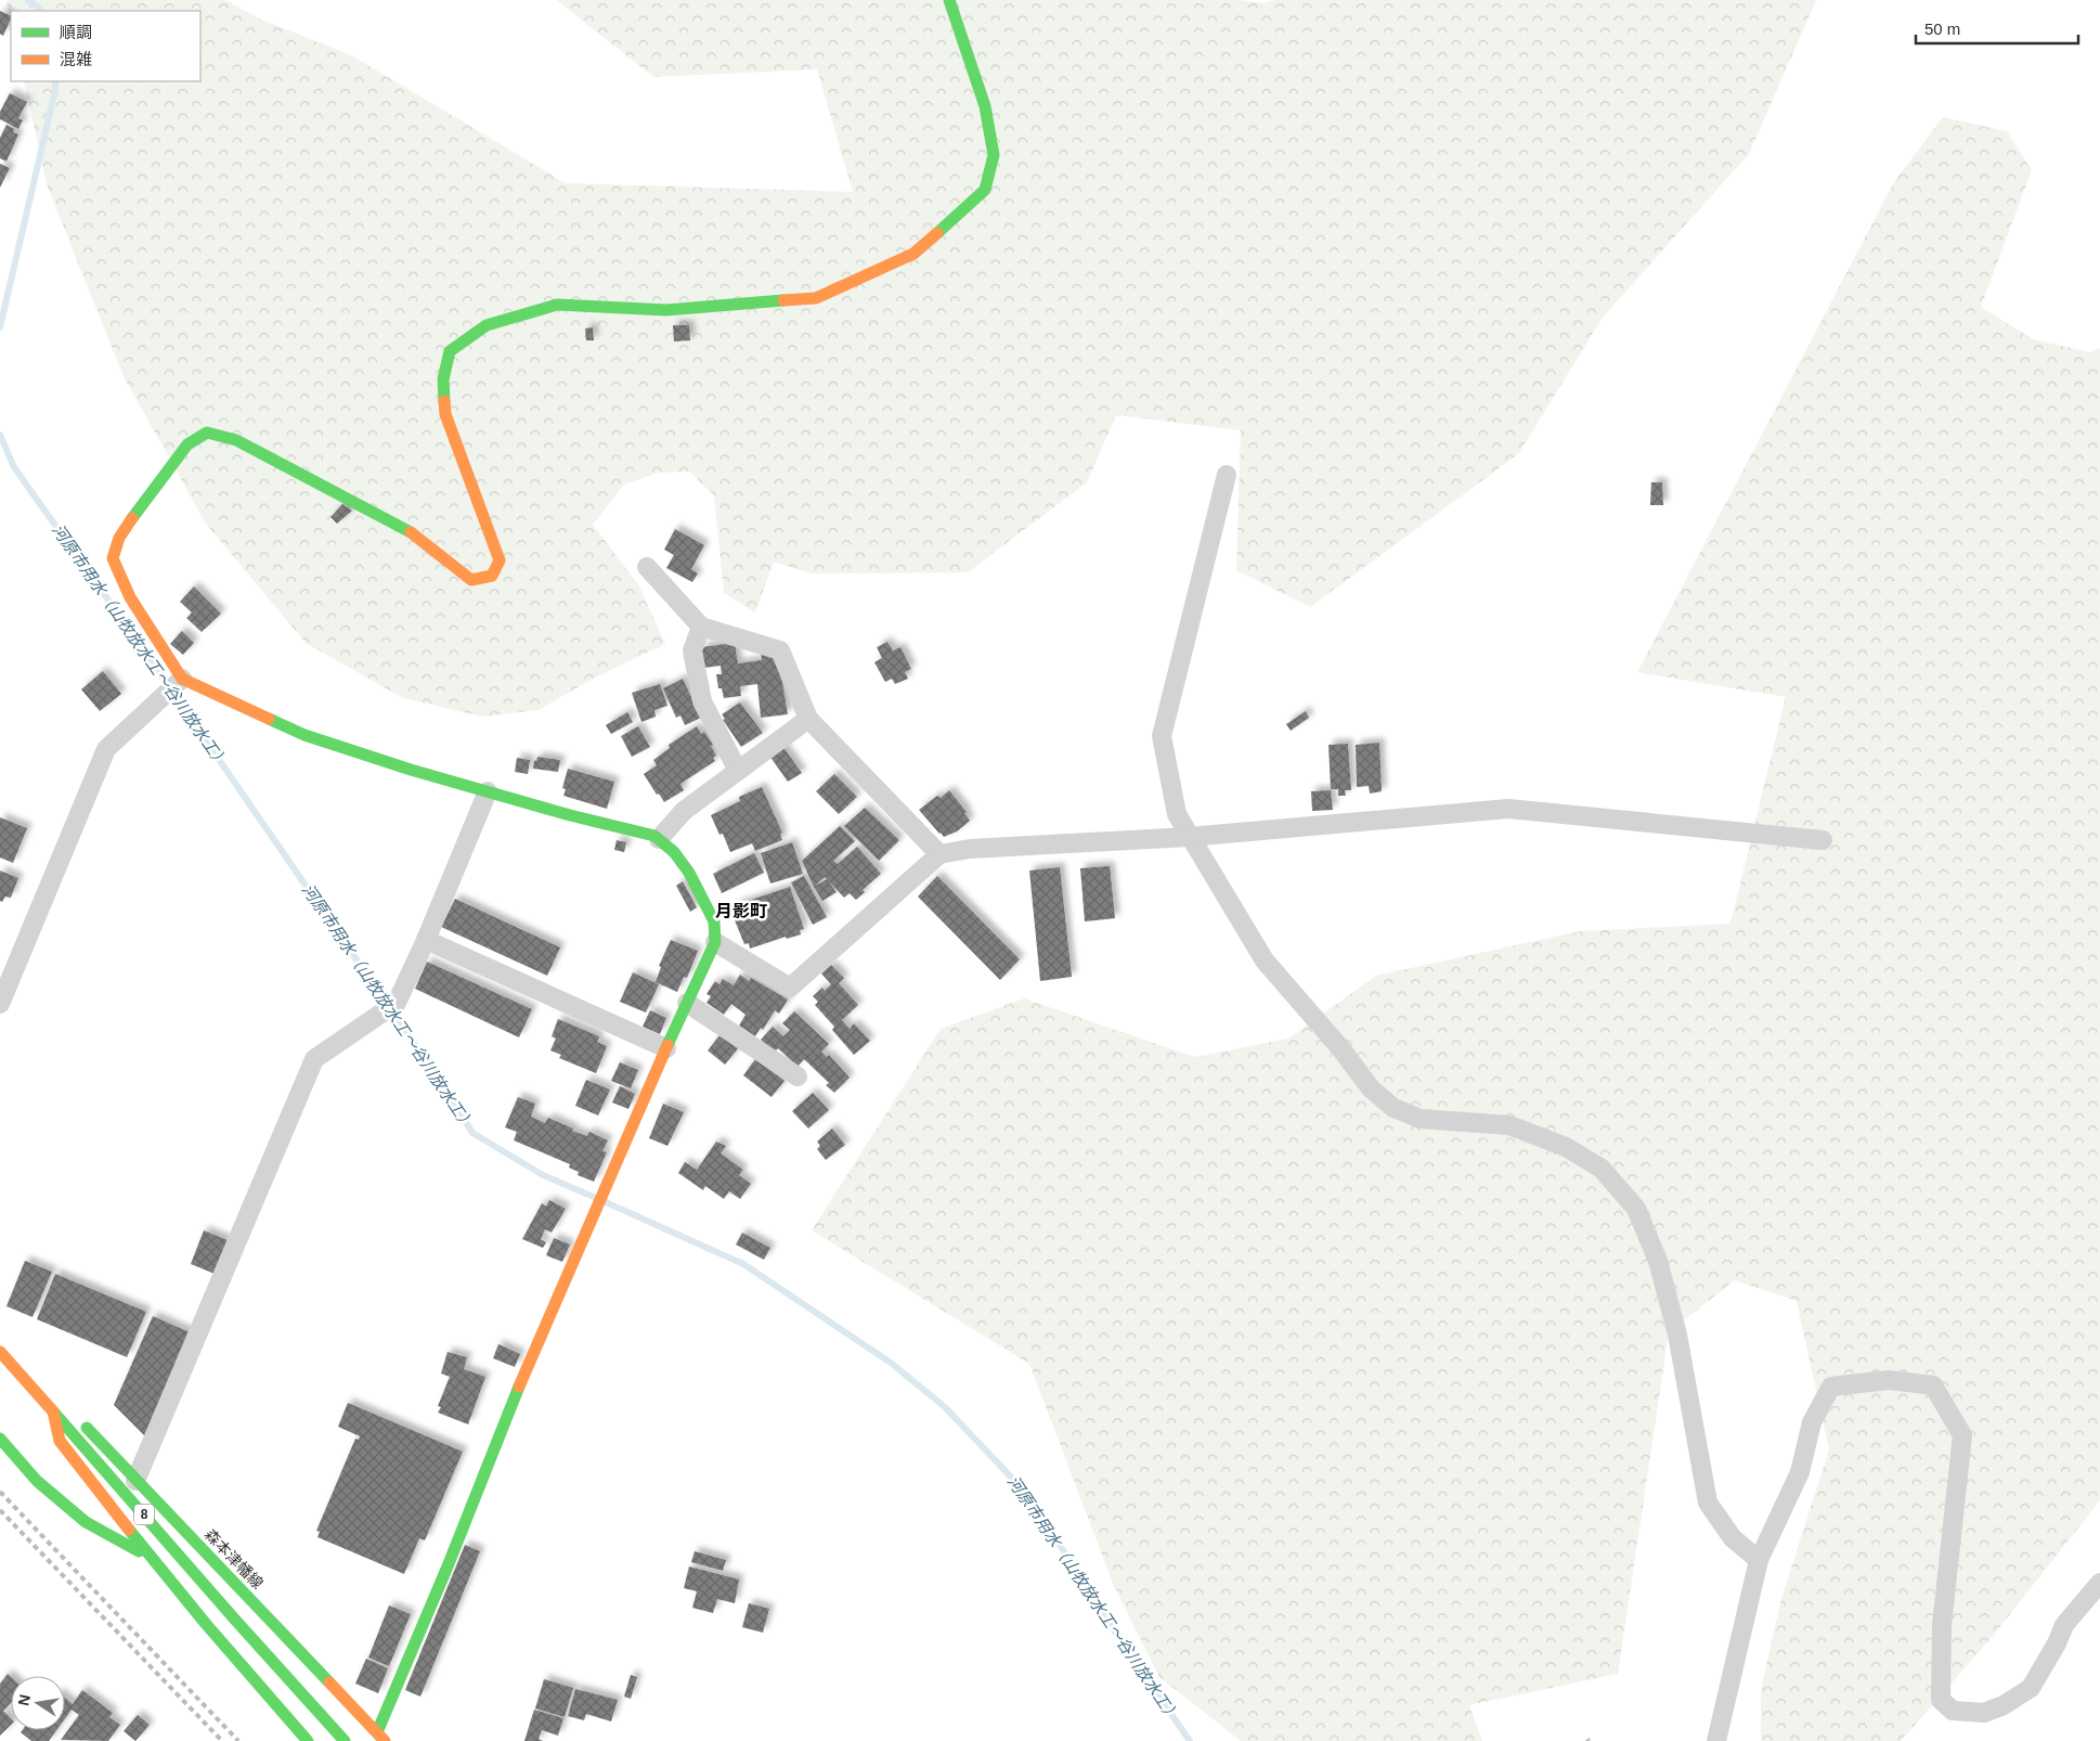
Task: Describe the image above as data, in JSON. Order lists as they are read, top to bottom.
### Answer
{
  "streets": {
    "main road": ["8", "森本津幡線"]
  },
  "crossings": [
    ["8", "森本津幡線"]
  ],
  "districts": ["月影町"],
  "water": ["河原市用水（山牧放水工～谷川放水工）"],
  "legend": ["順調", "混雑"],
  "scale_bar": "50 m",
  "north": "left"
}
